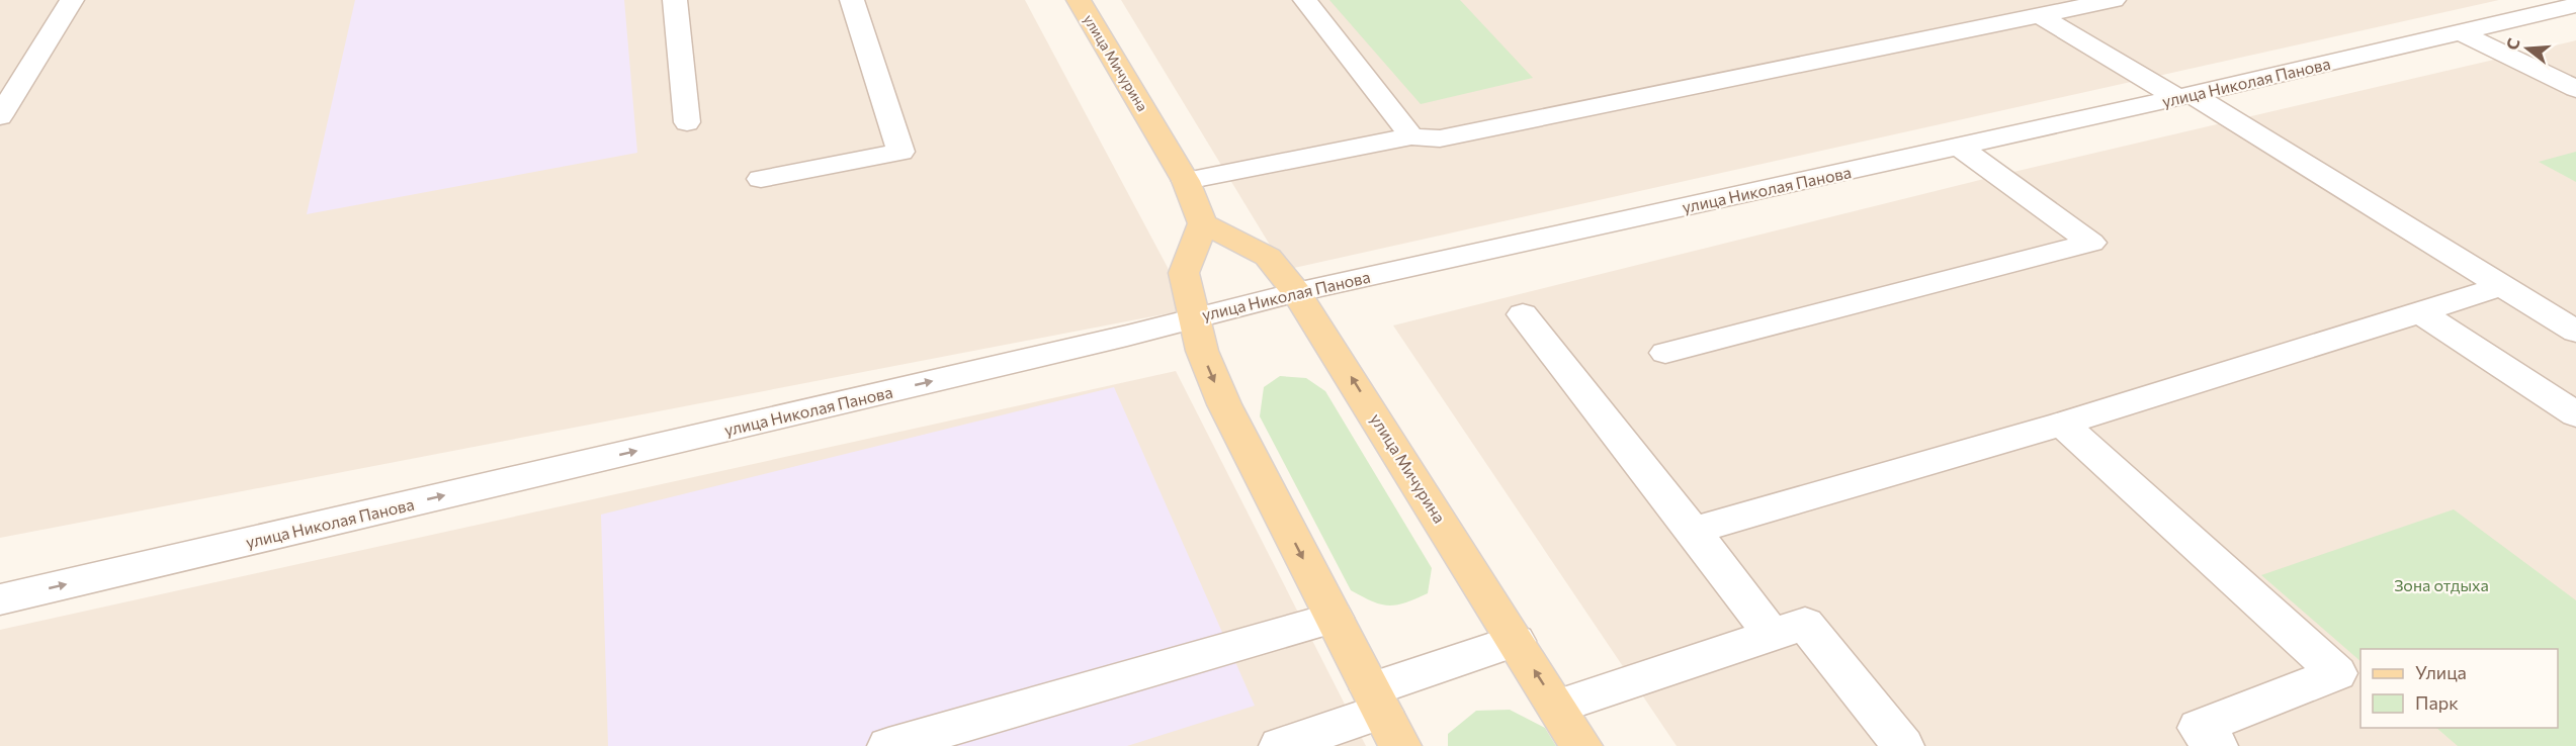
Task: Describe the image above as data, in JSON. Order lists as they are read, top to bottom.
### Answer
{
  "streets": {
    "main road": ["улица Мичурина"],
    "street": ["улица Николая Панова"]
  },
  "crossings": [
    ["улица Мичурина", "улица Николая Панова"]
  ],
  "one_way": ["улица Николая Панова"],
  "parks": ["Зона отдыха"],
  "legend": ["Улица", "Парк"],
  "north": "left"
}
